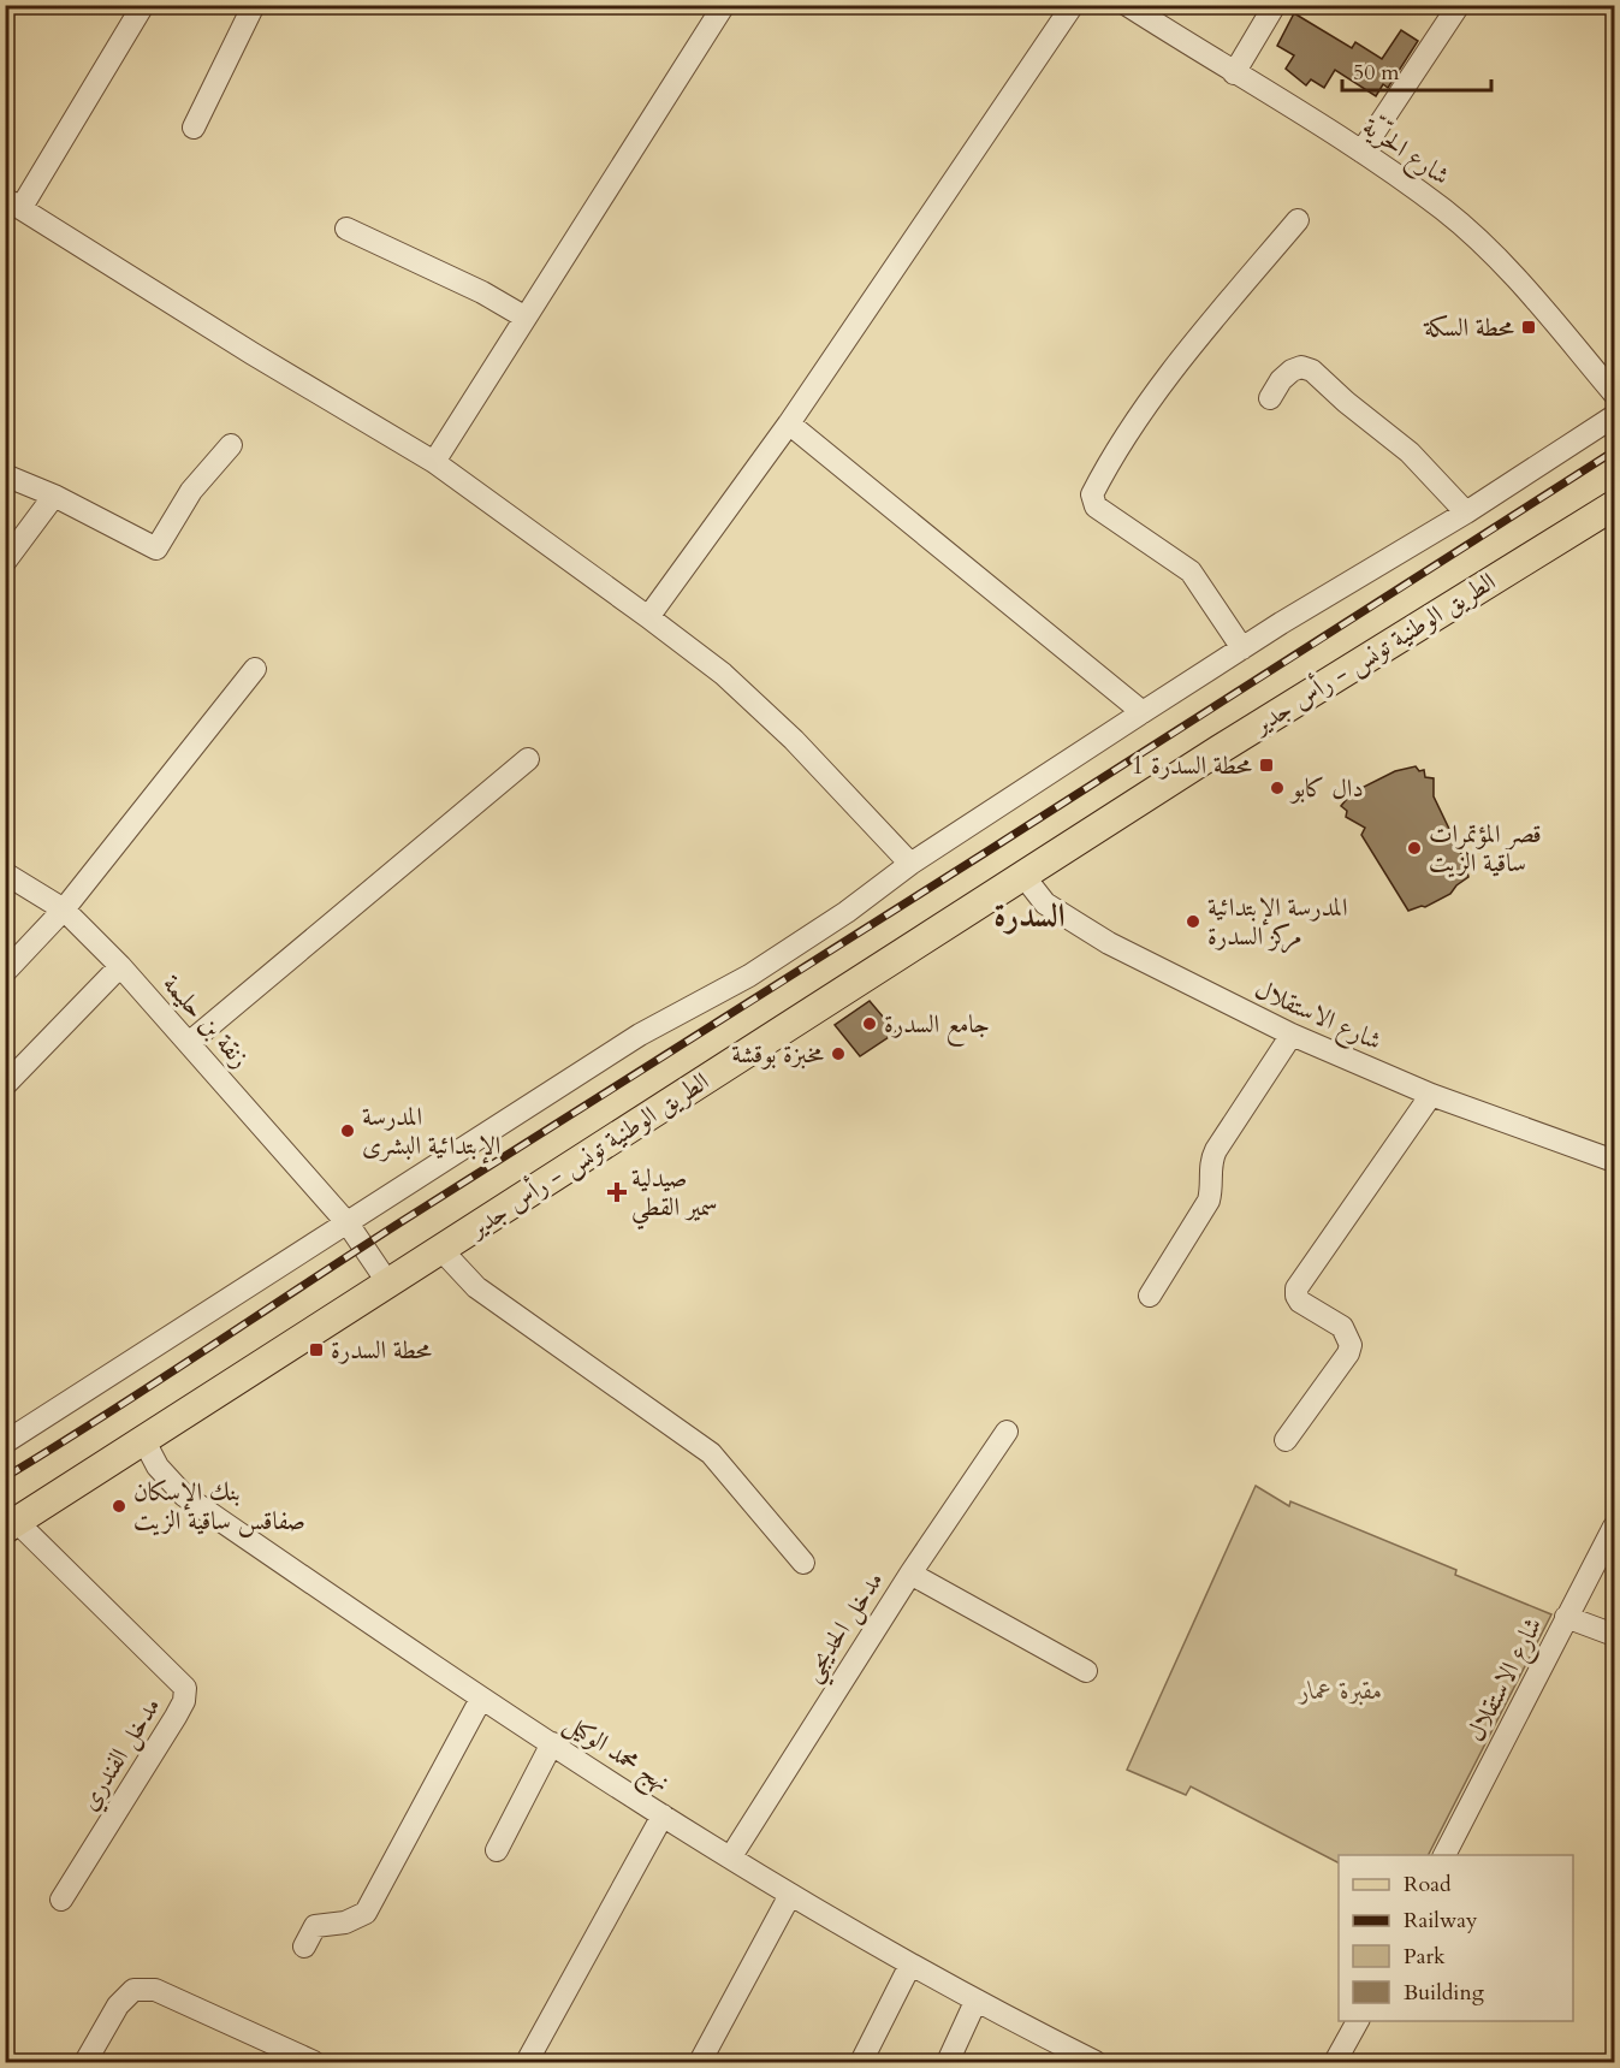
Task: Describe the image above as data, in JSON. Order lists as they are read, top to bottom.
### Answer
{
  "streets": {
    "main road": ["الطريق الوطنية تونس - رأس جدير"],
    "street": [
      "شارع الحرّيّة",
      "شارع الاستقلال",
      "زنقة بن حليمة",
      "مدخل الحديجي",
      "نهج محمد الوكيل",
      "مدخل الفندري"
    ]
  },
  "crossings": [
    ["الطريق الوطنية تونس - رأس جدير", "شارع الاستقلال"],
    ["الطريق الوطنية تونس - رأس جدير", "زنقة بن حليمة"],
    ["الطريق الوطنية تونس - رأس جدير", "نهج محمد الوكيل"],
    ["الطريق الوطنية تونس - رأس جدير", "مدخل الفندري"],
    ["مدخل الحديجي", "نهج محمد الوكيل"]
  ],
  "districts": ["السدرة"],
  "parks": ["مقبرة عمار"],
  "places": {
    "transit": ["محطة السكة", "محطة السدرة 1", "محطة السدرة"],
    "other": [
      "دال كابو",
      "قصر المؤتمرات ساقية الزيت",
      "المدرسة الإبتدائية مركز السدرة",
      "جامع السدرة",
      "مخبزة بوقشة",
      "المدرسة الإبتدائية البشرى",
      "بنك الإسكان صفاقس ساقية الزيت"
    ],
    "health": ["صيدلية سمير القطي"]
  },
  "legend": [
    "Road",
    "Railway",
    "Park",
    "Building"
  ],
  "scale_bar": "50 m"
}
